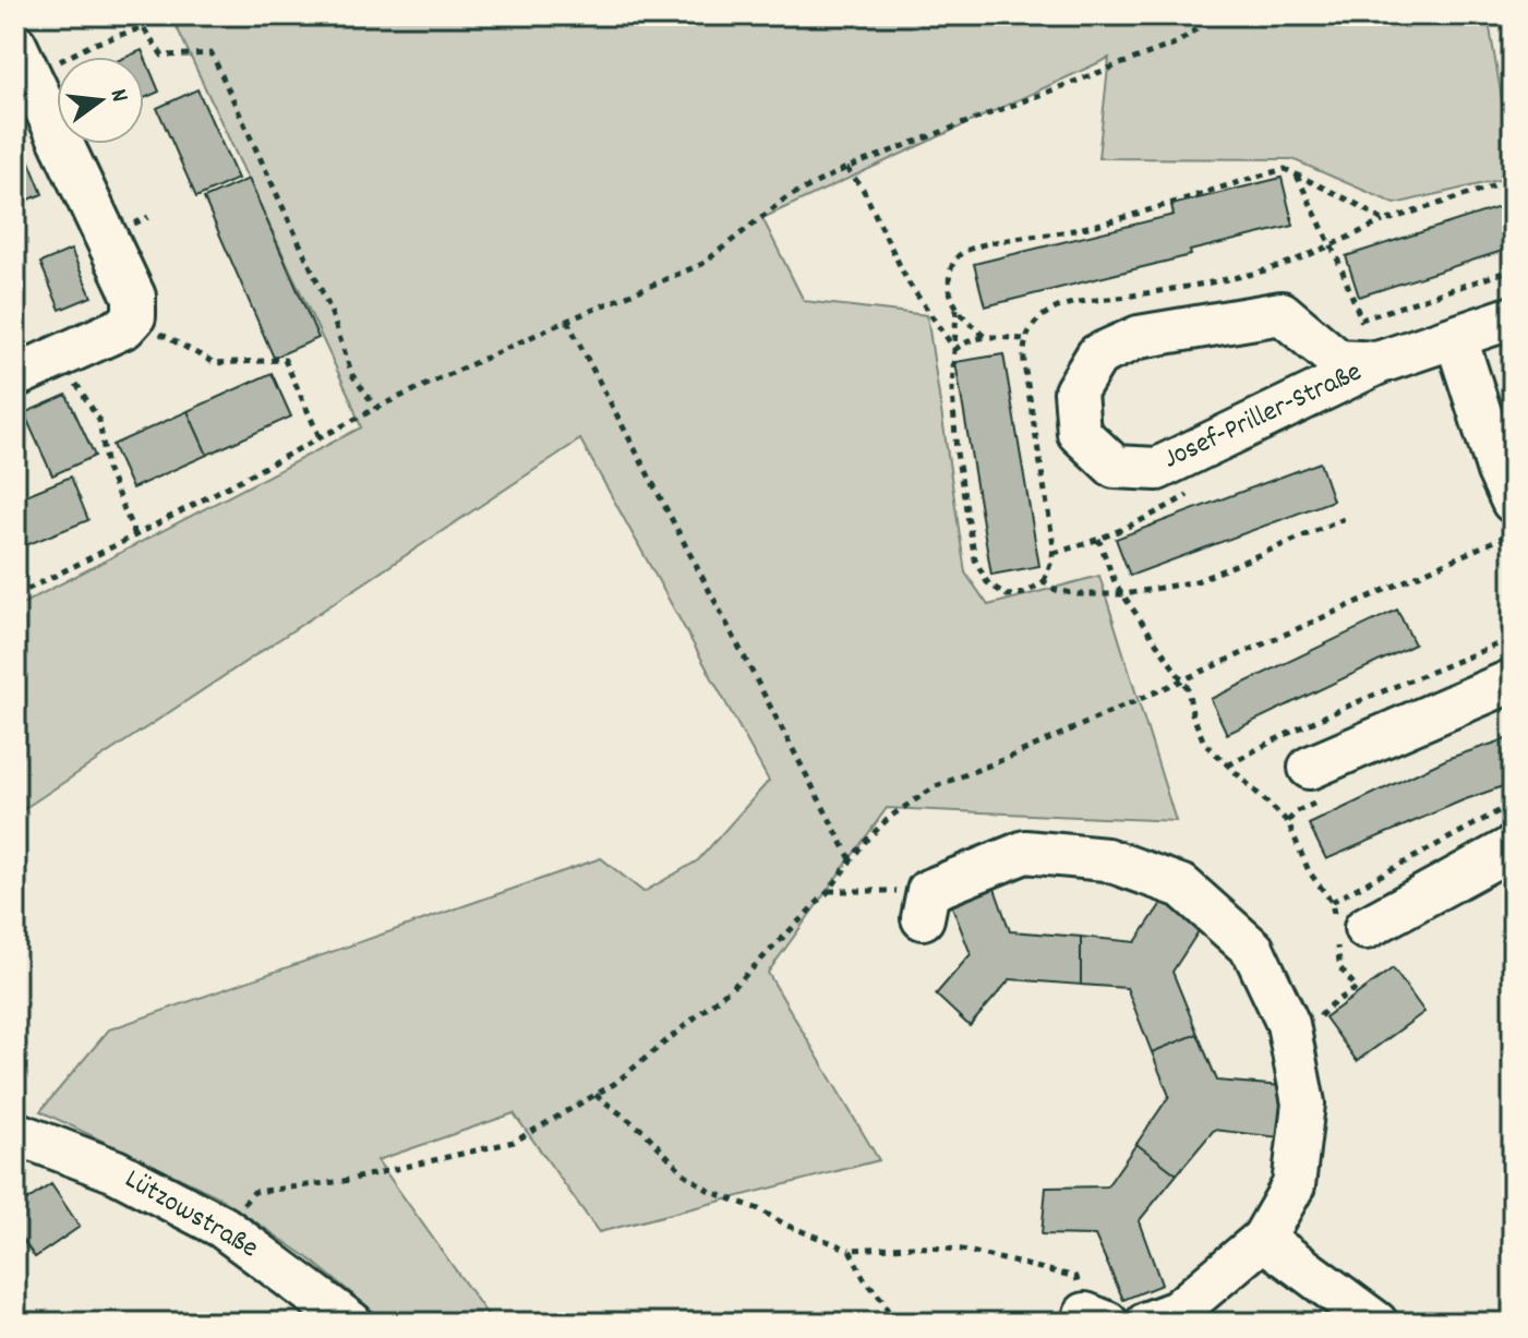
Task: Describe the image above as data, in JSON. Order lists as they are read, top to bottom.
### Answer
{
  "streets": {
    "street": ["Josef-Priller-Straße", "Lützowstraße"]
  },
  "north": "right"
}
